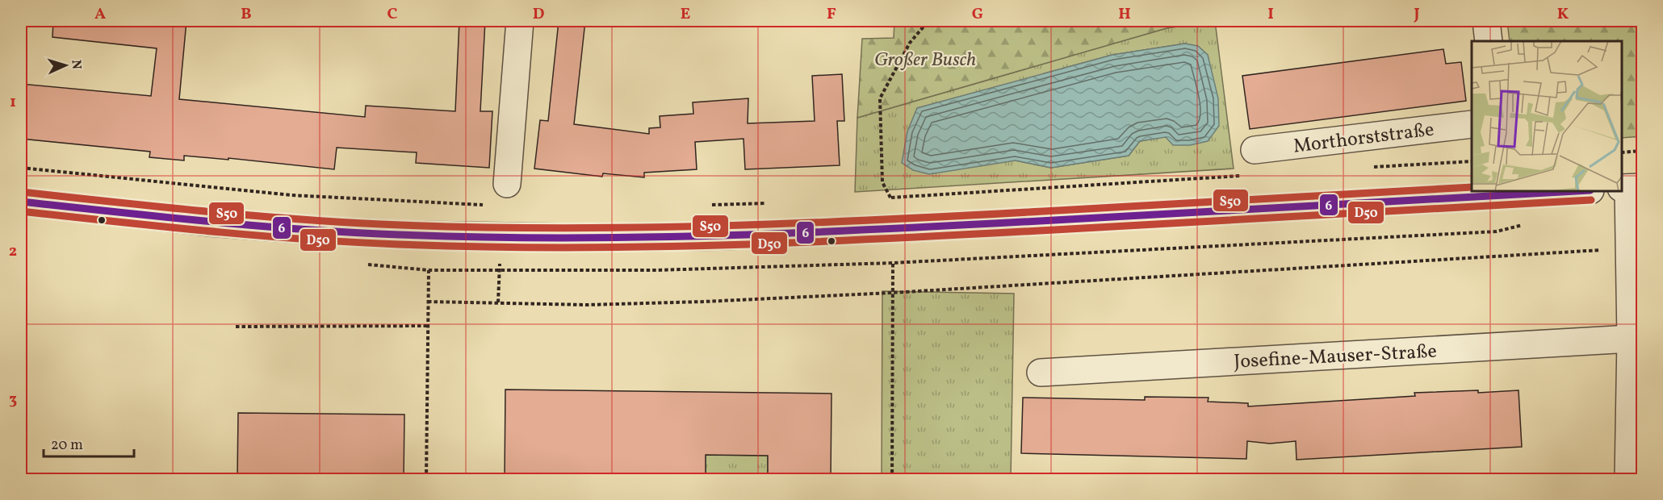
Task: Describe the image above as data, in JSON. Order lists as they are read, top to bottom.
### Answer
{
  "streets": {
    "street": ["Morthorststraße", "Josefine-Mauser-Straße"]
  },
  "parks": ["Großer Busch"],
  "lines": ["transit line S50", "transit line 6", "transit line D50"],
  "scale_bar": "20 m",
  "north": "right",
  "grid": {
    "columns": [
      "A",
      "B",
      "C",
      "D",
      "E",
      "F",
      "G",
      "H",
      "I",
      "J",
      "K"
    ],
    "rows": ["1", "2", "3"]
  }
}
